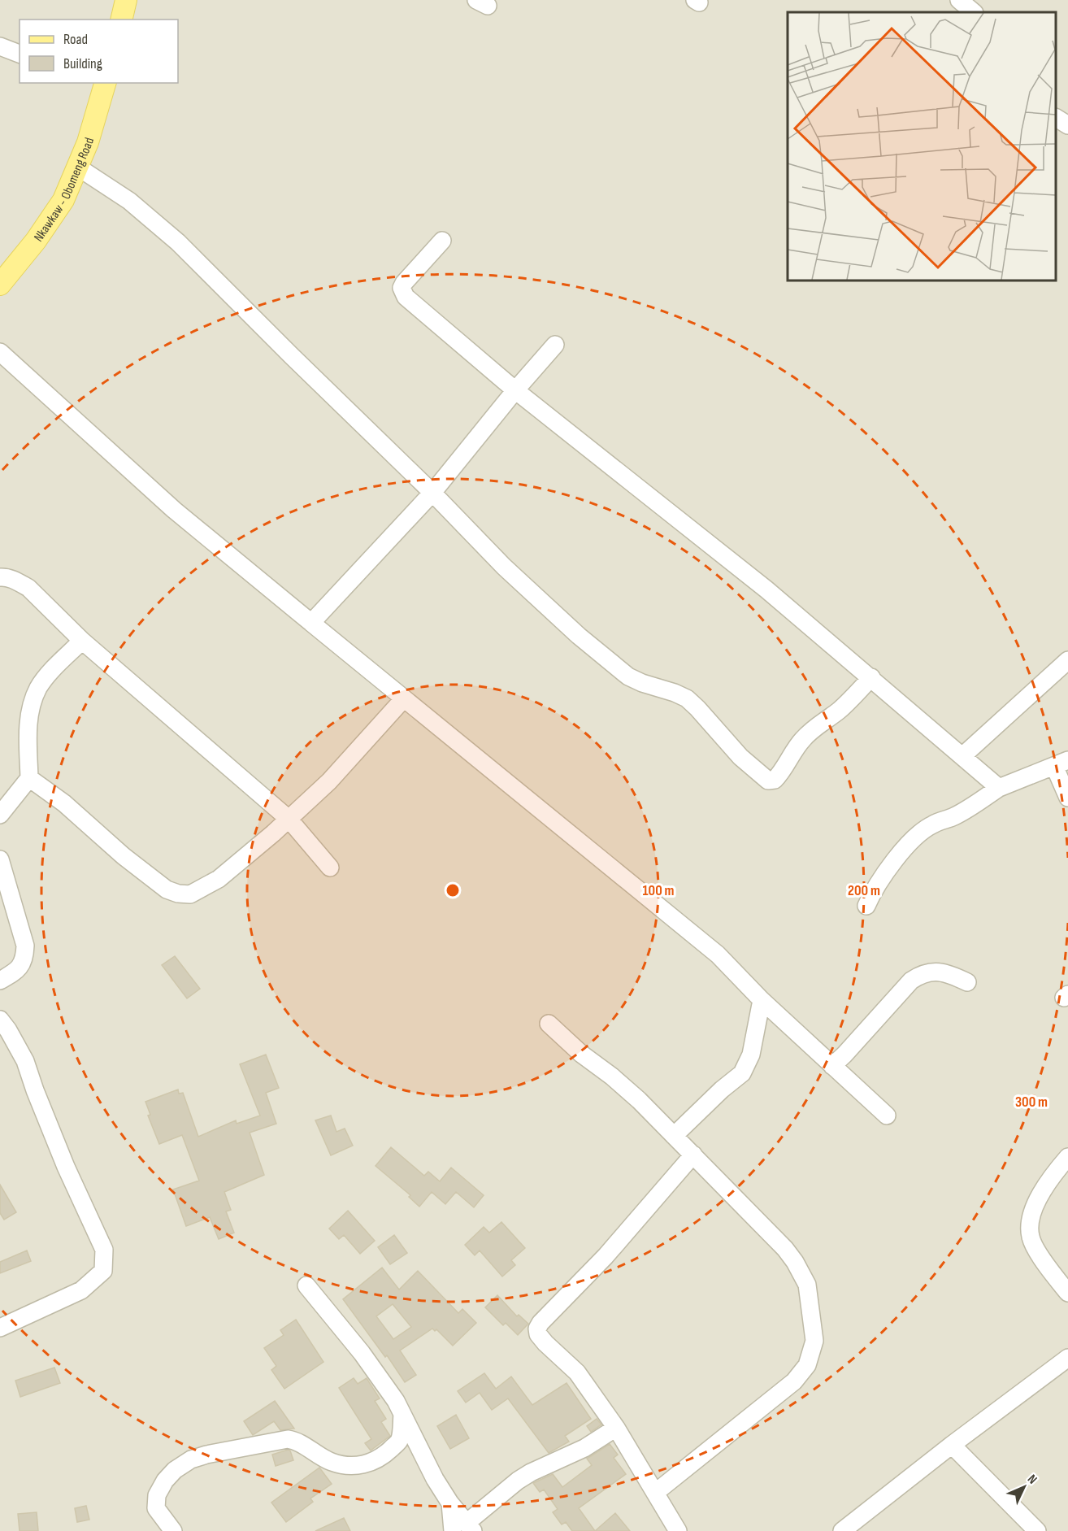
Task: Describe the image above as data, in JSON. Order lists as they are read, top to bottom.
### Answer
{
  "streets": {
    "main road": ["Nkawkaw - Obomeng Road"]
  },
  "legend": ["Road", "Building"],
  "north": "top right",
  "rings": ["100 m", "200 m", "300 m"]
}
